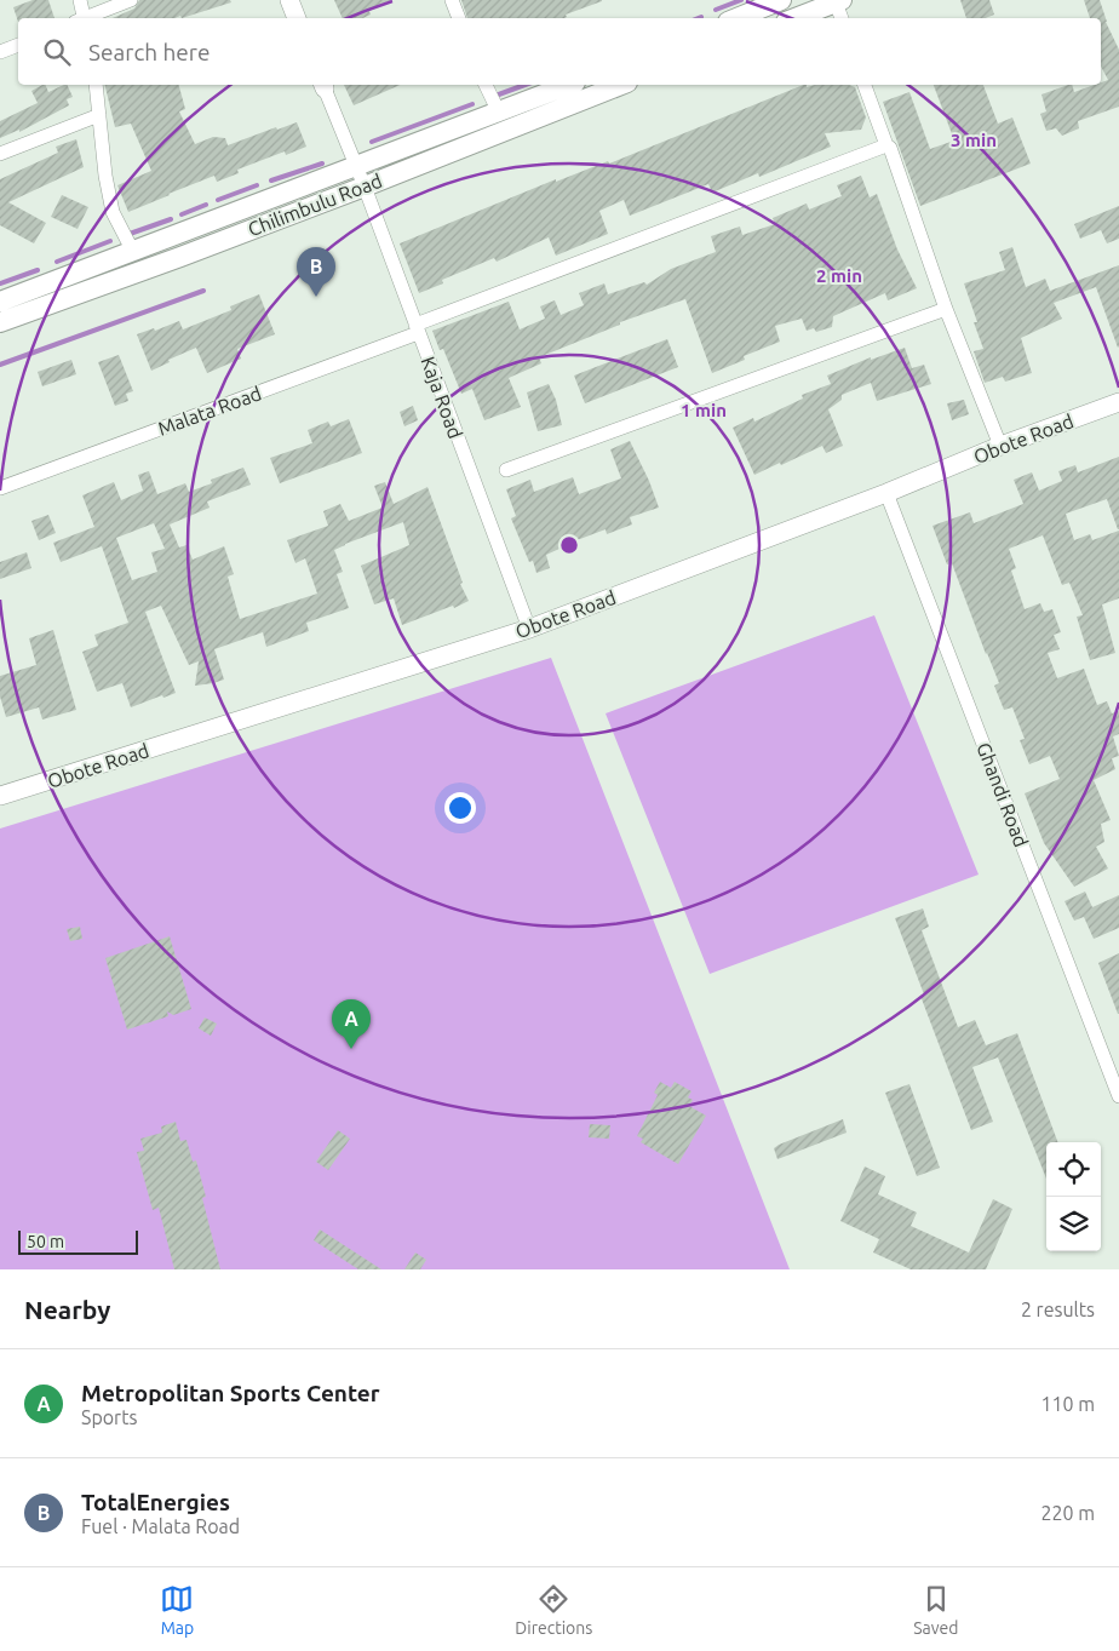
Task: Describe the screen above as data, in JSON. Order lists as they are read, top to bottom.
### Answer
{
  "streets": {
    "main road": ["Chilimbulu Road"],
    "street": [
      "Kaja Road",
      "Malata Road",
      "Obote Road",
      "Ghandi Road"
    ]
  },
  "crossings": [
    ["Chilimbulu Road", "Kaja Road"],
    ["Kaja Road", "Malata Road"],
    ["Kaja Road", "Obote Road"],
    ["Obote Road", "Ghandi Road"]
  ],
  "scale_bar": "50 m",
  "page": {
    "search": "Search here",
    "pins": ["B", "A"],
    "scale": "50 m",
    "heading": ["Nearby", "2 results"],
    "list": [
      {
        "mark": "A",
        "name": "Metropolitan Sports Center",
        "note": "Sports",
        "value": "110 m"
      },
      {
        "mark": "B",
        "name": "TotalEnergies",
        "note": "Fuel · Malata Road",
        "value": "220 m"
      }
    ],
    "nav": ["Map", "Directions", "Saved"]
  },
  "rings": ["3 min", "2 min", "1 min"]
}
